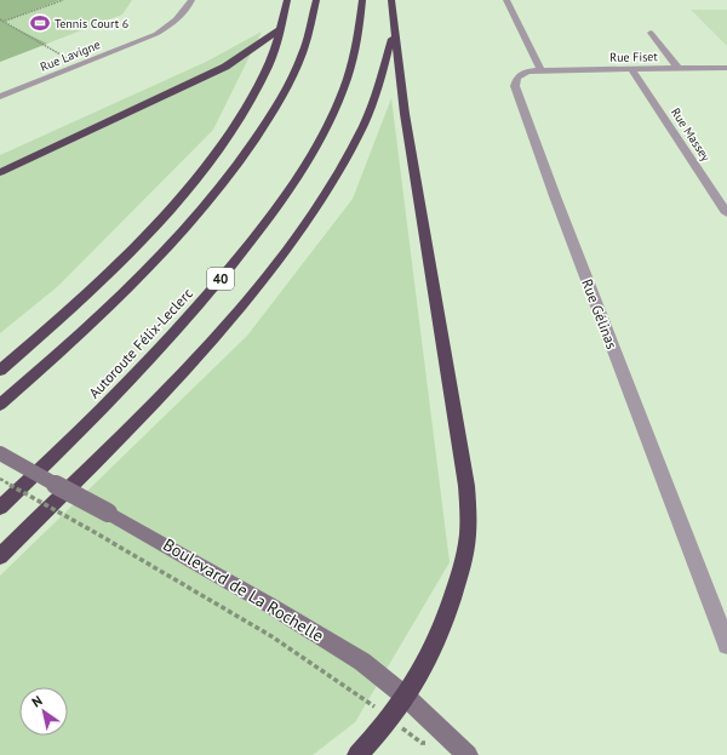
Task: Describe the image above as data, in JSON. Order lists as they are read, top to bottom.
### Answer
{
  "streets": {
    "highway": ["40", "Autoroute Félix-Leclerc"],
    "street": [
      "Rue Lavigne",
      "Rue Fiset",
      "Rue Massey",
      "Rue Gélinas",
      "Boulevard de La Rochelle"
    ]
  },
  "crossings": [
    ["Rue Fiset", "Rue Massey"],
    ["Rue Fiset", "Rue Gélinas"]
  ],
  "places": {
    "sports": ["Tennis Court 6"]
  },
  "north": "top left"
}
